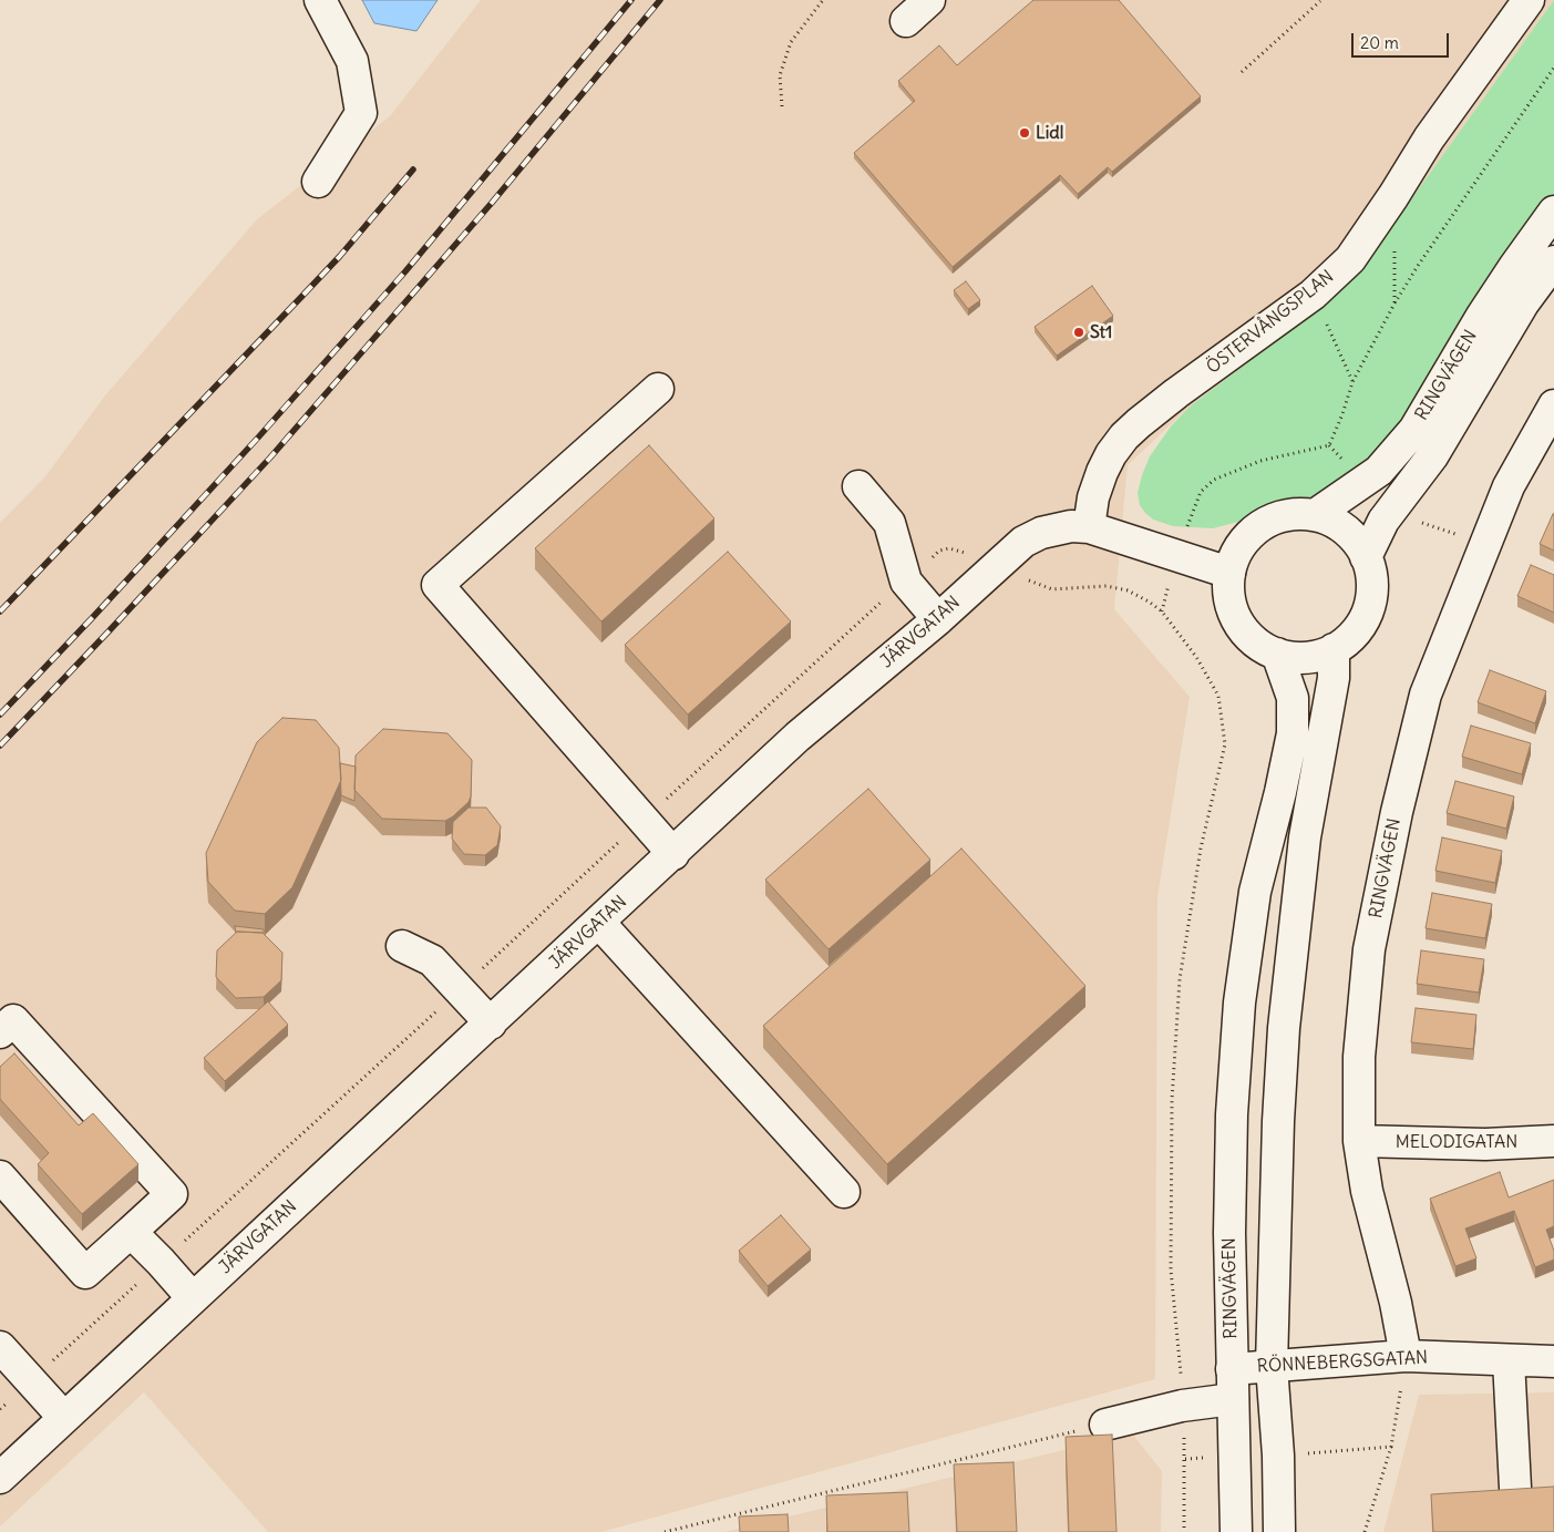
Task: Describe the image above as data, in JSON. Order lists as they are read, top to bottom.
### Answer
{
  "streets": {
    "street": [
      "ÖSTERVÅNGSPLAN",
      "RINGVÄGEN",
      "JÄRVGATAN",
      "MELODIGATAN",
      "RÖNNEBERGSGATAN"
    ]
  },
  "crossings": [
    ["ÖSTERVÅNGSPLAN", "JÄRVGATAN"],
    ["RINGVÄGEN", "JÄRVGATAN"],
    ["RINGVÄGEN", "MELODIGATAN"],
    ["RINGVÄGEN", "RÖNNEBERGSGATAN"]
  ],
  "places": ["Lidl", "St1"],
  "scale_bar": "20 m"
}
